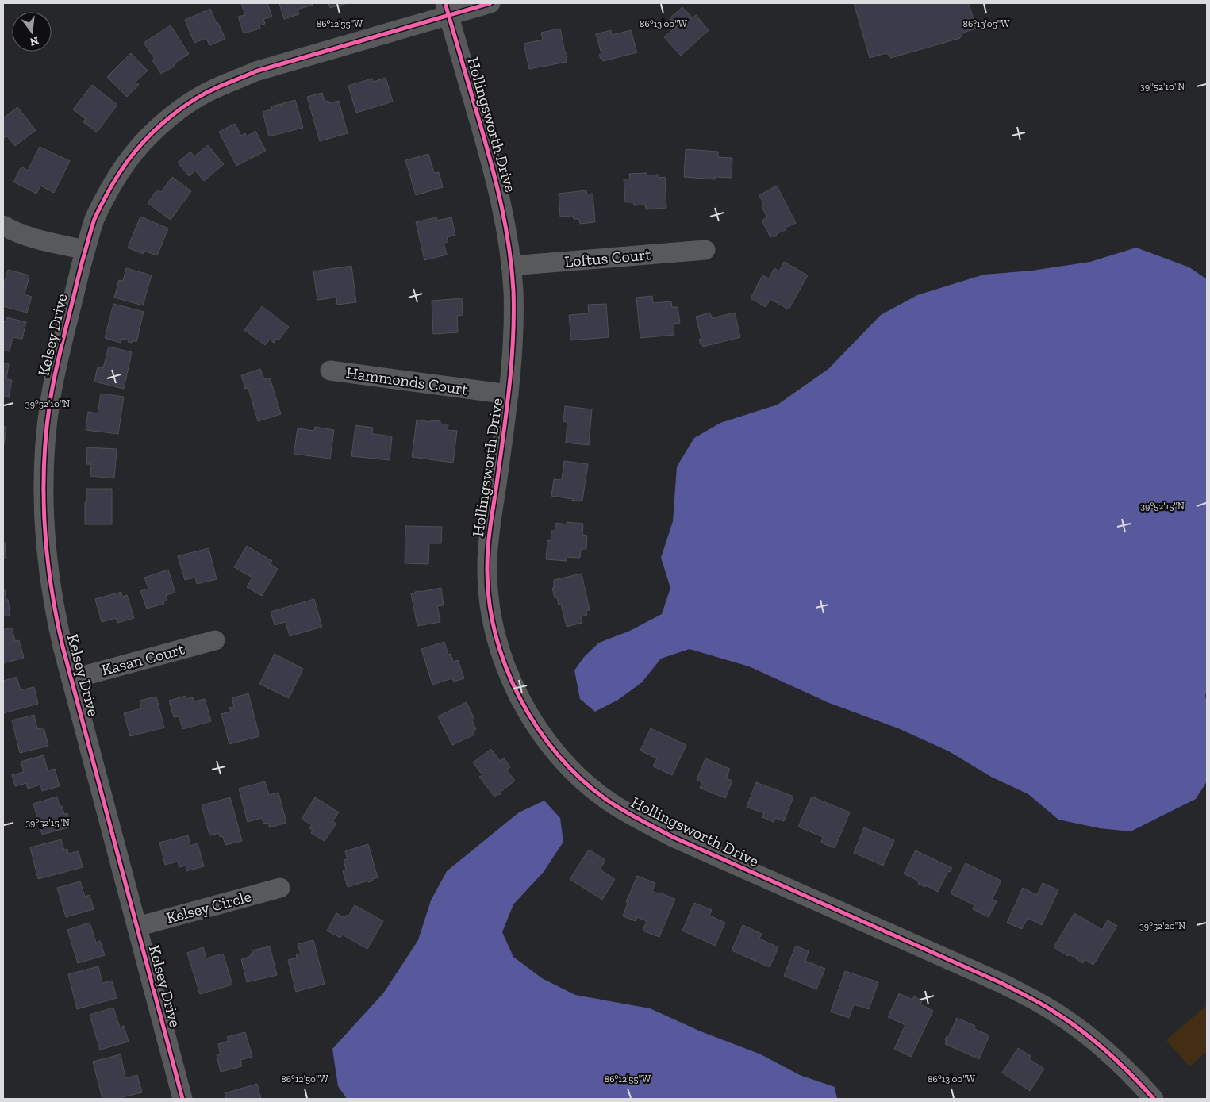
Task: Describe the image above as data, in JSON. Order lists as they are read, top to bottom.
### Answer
{
  "streets": {
    "street": [
      "Hollingsworth Drive",
      "Loftus Court",
      "Kelsey Drive",
      "Hammonds Court",
      "Kasan Court",
      "Kelsey Circle"
    ]
  },
  "crossings": [
    ["Hollingsworth Drive", "Loftus Court"],
    ["Hollingsworth Drive", "Kelsey Drive"],
    ["Hollingsworth Drive", "Hammonds Court"],
    ["Kelsey Drive", "Kasan Court"],
    ["Kelsey Drive", "Kelsey Circle"]
  ],
  "north": "bottom",
  "coordinates": [
    "86°12'55\"W",
    "86°13'00\"W",
    "86°13'05\"W",
    "39°52'10\"N",
    "39°52'15\"N",
    "39°52'20\"N",
    "86°12'50\"W"
  ]
}
